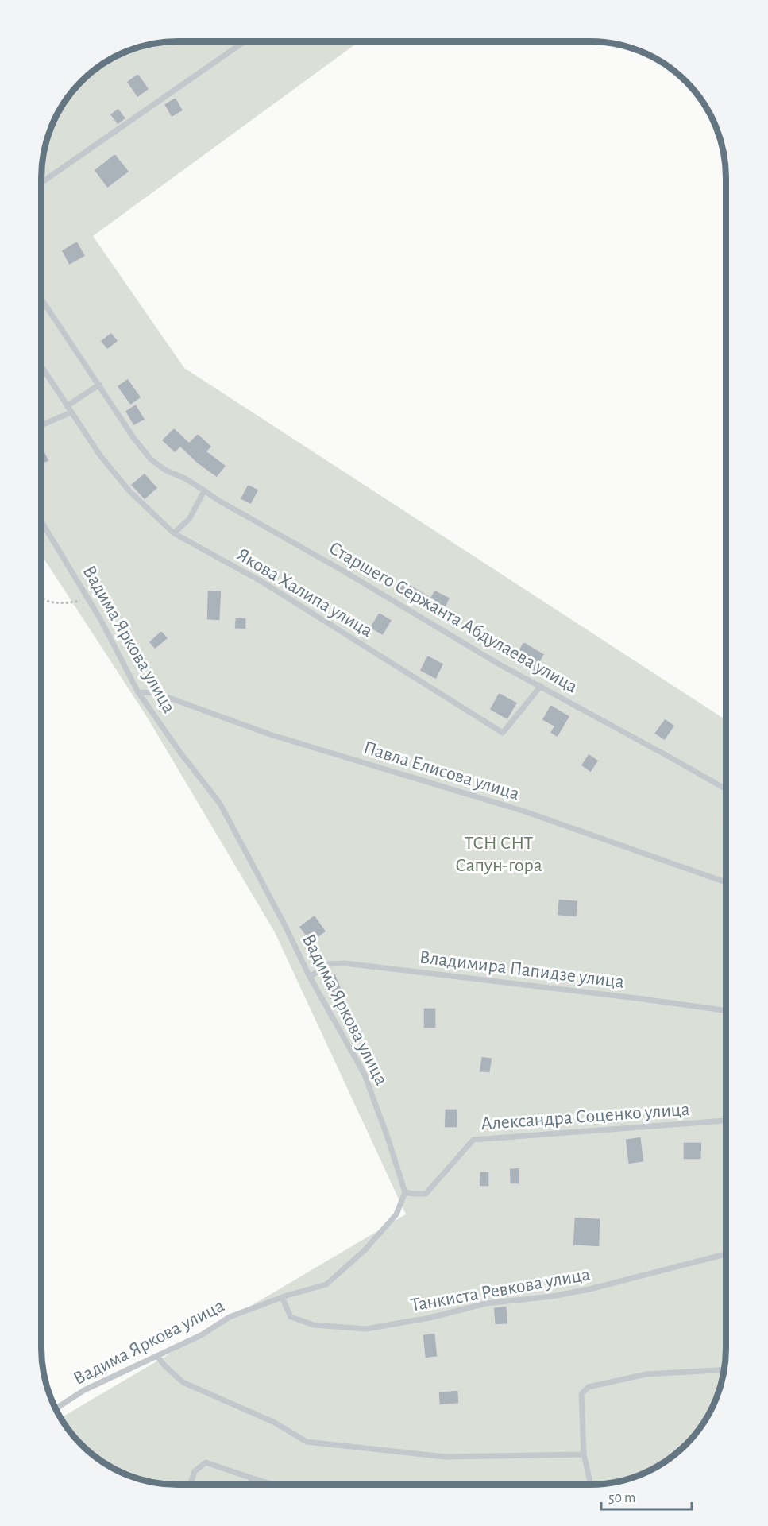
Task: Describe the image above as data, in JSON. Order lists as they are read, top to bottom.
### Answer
{
  "streets": {
    "lane": [
      "Якова Халипа улица",
      "Старшего Сержанта Абдулаева улица",
      "Вадима Яркова улица",
      "Павла Елисова улица",
      "Владимира Папидзе улица",
      "Александра Соценко улица",
      "Танкиста Ревкова улица"
    ]
  },
  "crossings": [
    ["Якова Халипа улица", "Старшего Сержанта Абдулаева улица"],
    ["Вадима Яркова улица", "Павла Елисова улица"],
    ["Вадима Яркова улица", "Владимира Папидзе улица"],
    ["Вадима Яркова улица", "Александра Соценко улица"],
    ["Вадима Яркова улица", "Танкиста Ревкова улица"]
  ],
  "parks": ["ТСН СНТ Сапун-гора"],
  "scale_bar": "50 m"
}
